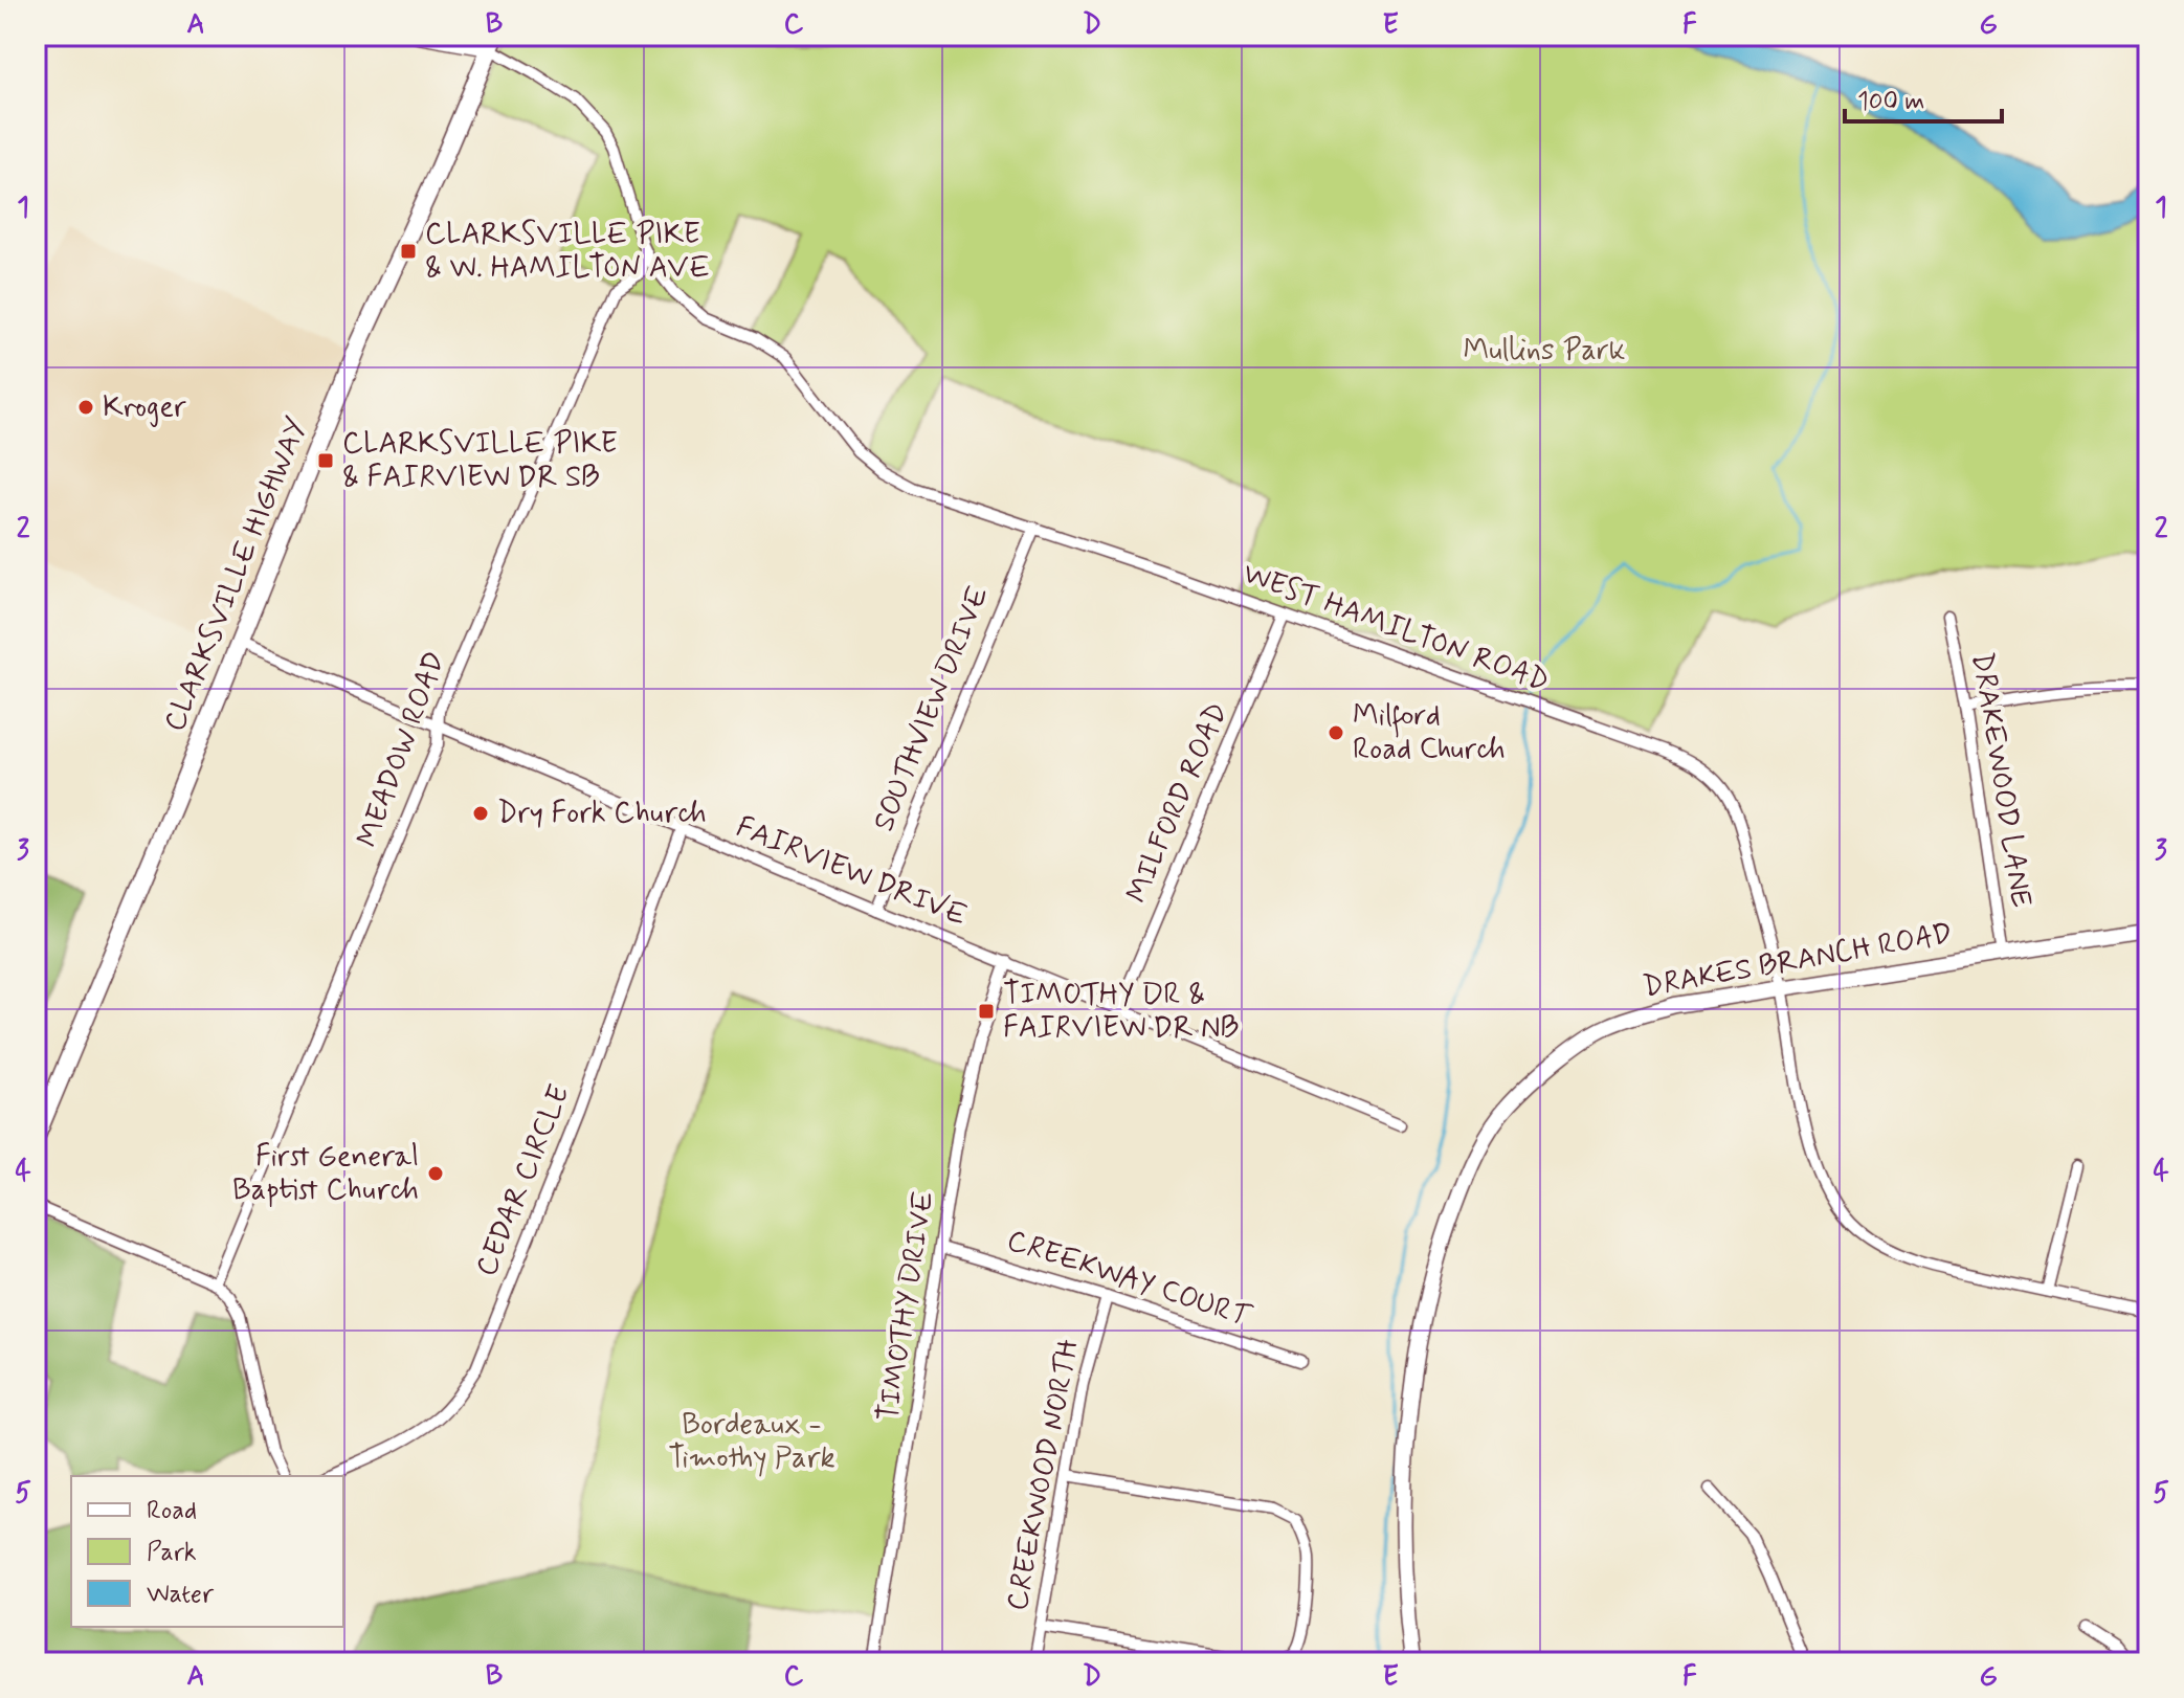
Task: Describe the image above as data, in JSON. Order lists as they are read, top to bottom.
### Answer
{
  "streets": {
    "main road": ["CLARKSVILLE HIGHWAY"],
    "street": [
      "WEST HAMILTON ROAD",
      "SOUTHVIEW DRIVE",
      "MEADOW ROAD",
      "DRAKEWOOD LANE",
      "MILFORD ROAD",
      "FAIRVIEW DRIVE",
      "DRAKES BRANCH ROAD",
      "CEDAR CIRCLE",
      "CREEKWAY COURT",
      "TIMOTHY DRIVE",
      "CREEKWOOD NORTH"
    ]
  },
  "crossings": [
    ["CLARKSVILLE HIGHWAY", "WEST HAMILTON ROAD"],
    ["CLARKSVILLE HIGHWAY", "FAIRVIEW DRIVE"],
    ["WEST HAMILTON ROAD", "SOUTHVIEW DRIVE"],
    ["WEST HAMILTON ROAD", "MEADOW ROAD"],
    ["WEST HAMILTON ROAD", "MILFORD ROAD"],
    ["WEST HAMILTON ROAD", "DRAKES BRANCH ROAD"],
    ["SOUTHVIEW DRIVE", "FAIRVIEW DRIVE"],
    ["MEADOW ROAD", "FAIRVIEW DRIVE"],
    ["DRAKEWOOD LANE", "DRAKES BRANCH ROAD"],
    ["MILFORD ROAD", "FAIRVIEW DRIVE"],
    ["FAIRVIEW DRIVE", "CEDAR CIRCLE"],
    ["FAIRVIEW DRIVE", "TIMOTHY DRIVE"],
    ["CREEKWAY COURT", "TIMOTHY DRIVE"],
    ["CREEKWAY COURT", "CREEKWOOD NORTH"]
  ],
  "parks": ["Mullins Park", "Bordeaux - Timothy Park"],
  "places": {
    "transit": ["CLARKSVILLE PIKE & W. HAMILTON AVE", "CLARKSVILLE PIKE & FAIRVIEW DR SB", "TIMOTHY DR & FAIRVIEW DR NB"],
    "other": [
      "Kroger",
      "Milford Road Church",
      "Dry Fork Church",
      "First General Baptist Church"
    ]
  },
  "legend": ["Road", "Park", "Water"],
  "scale_bar": "100 m",
  "grid": {
    "columns": [
      "A",
      "B",
      "C",
      "D",
      "E",
      "F",
      "G"
    ],
    "rows": [
      "1",
      "2",
      "3",
      "4",
      "5"
    ]
  }
}
